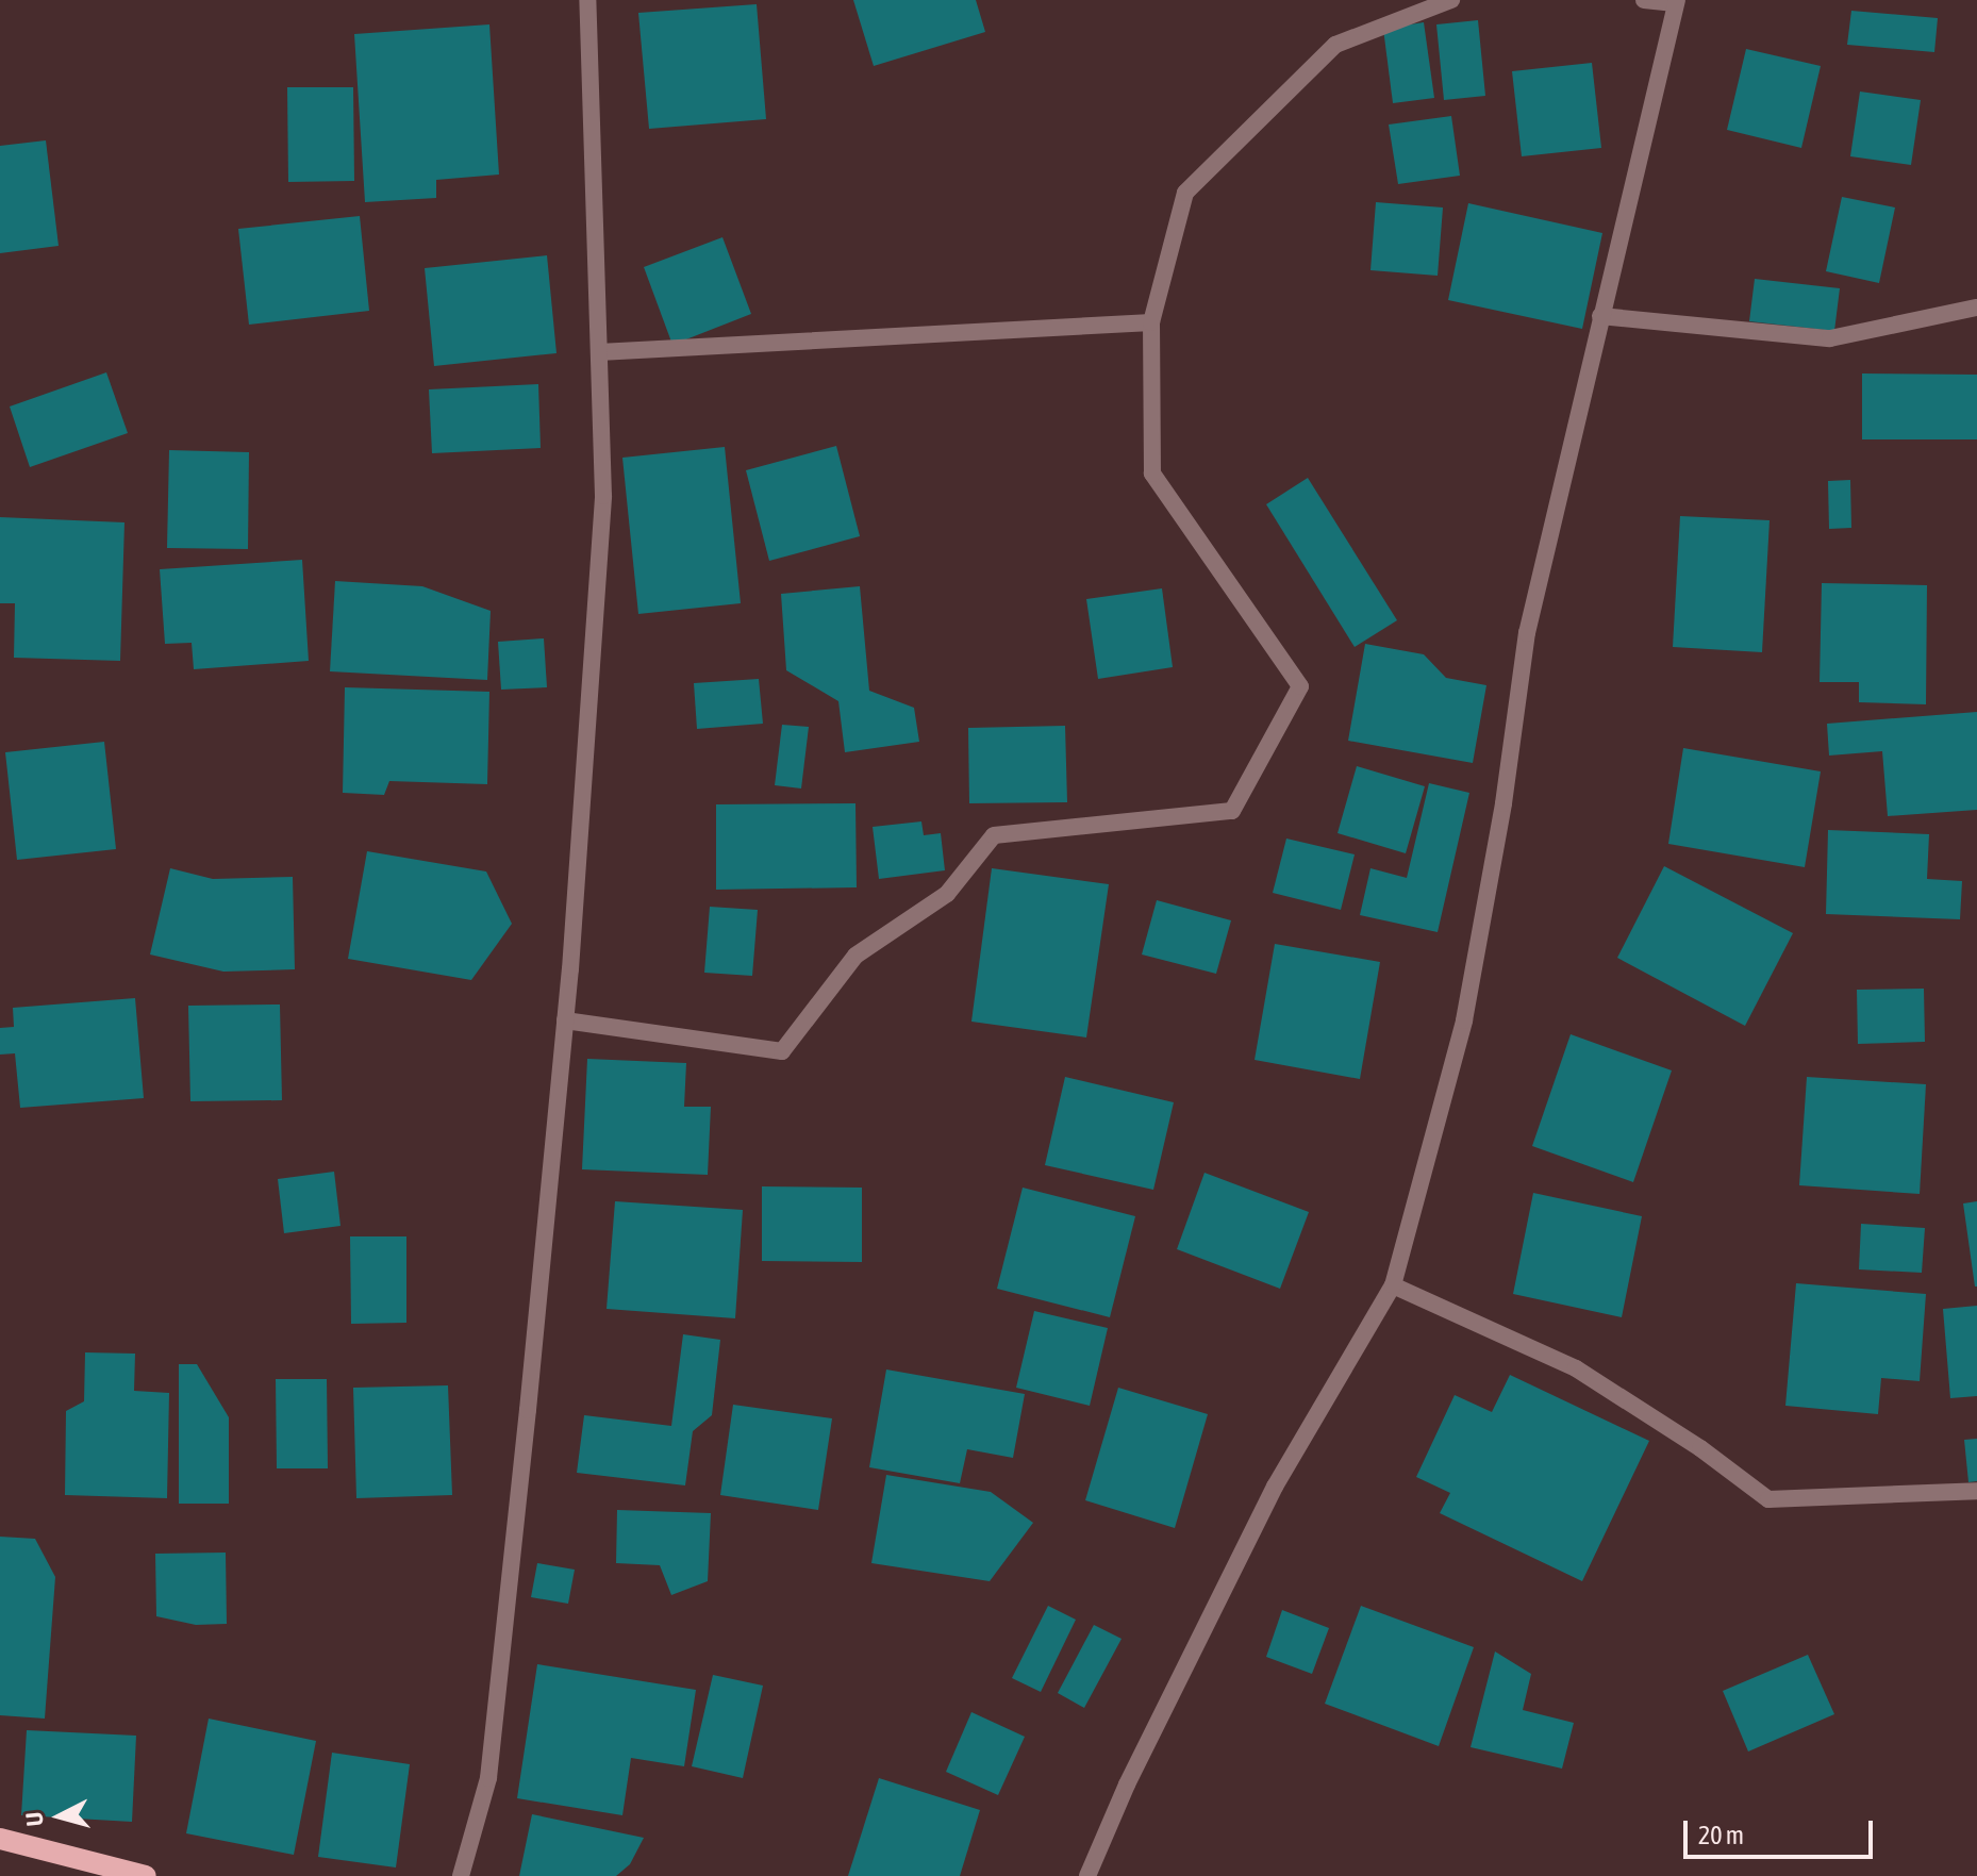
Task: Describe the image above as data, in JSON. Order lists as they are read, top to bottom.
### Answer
{
  "scale_bar": "20 m",
  "north": "left"
}
